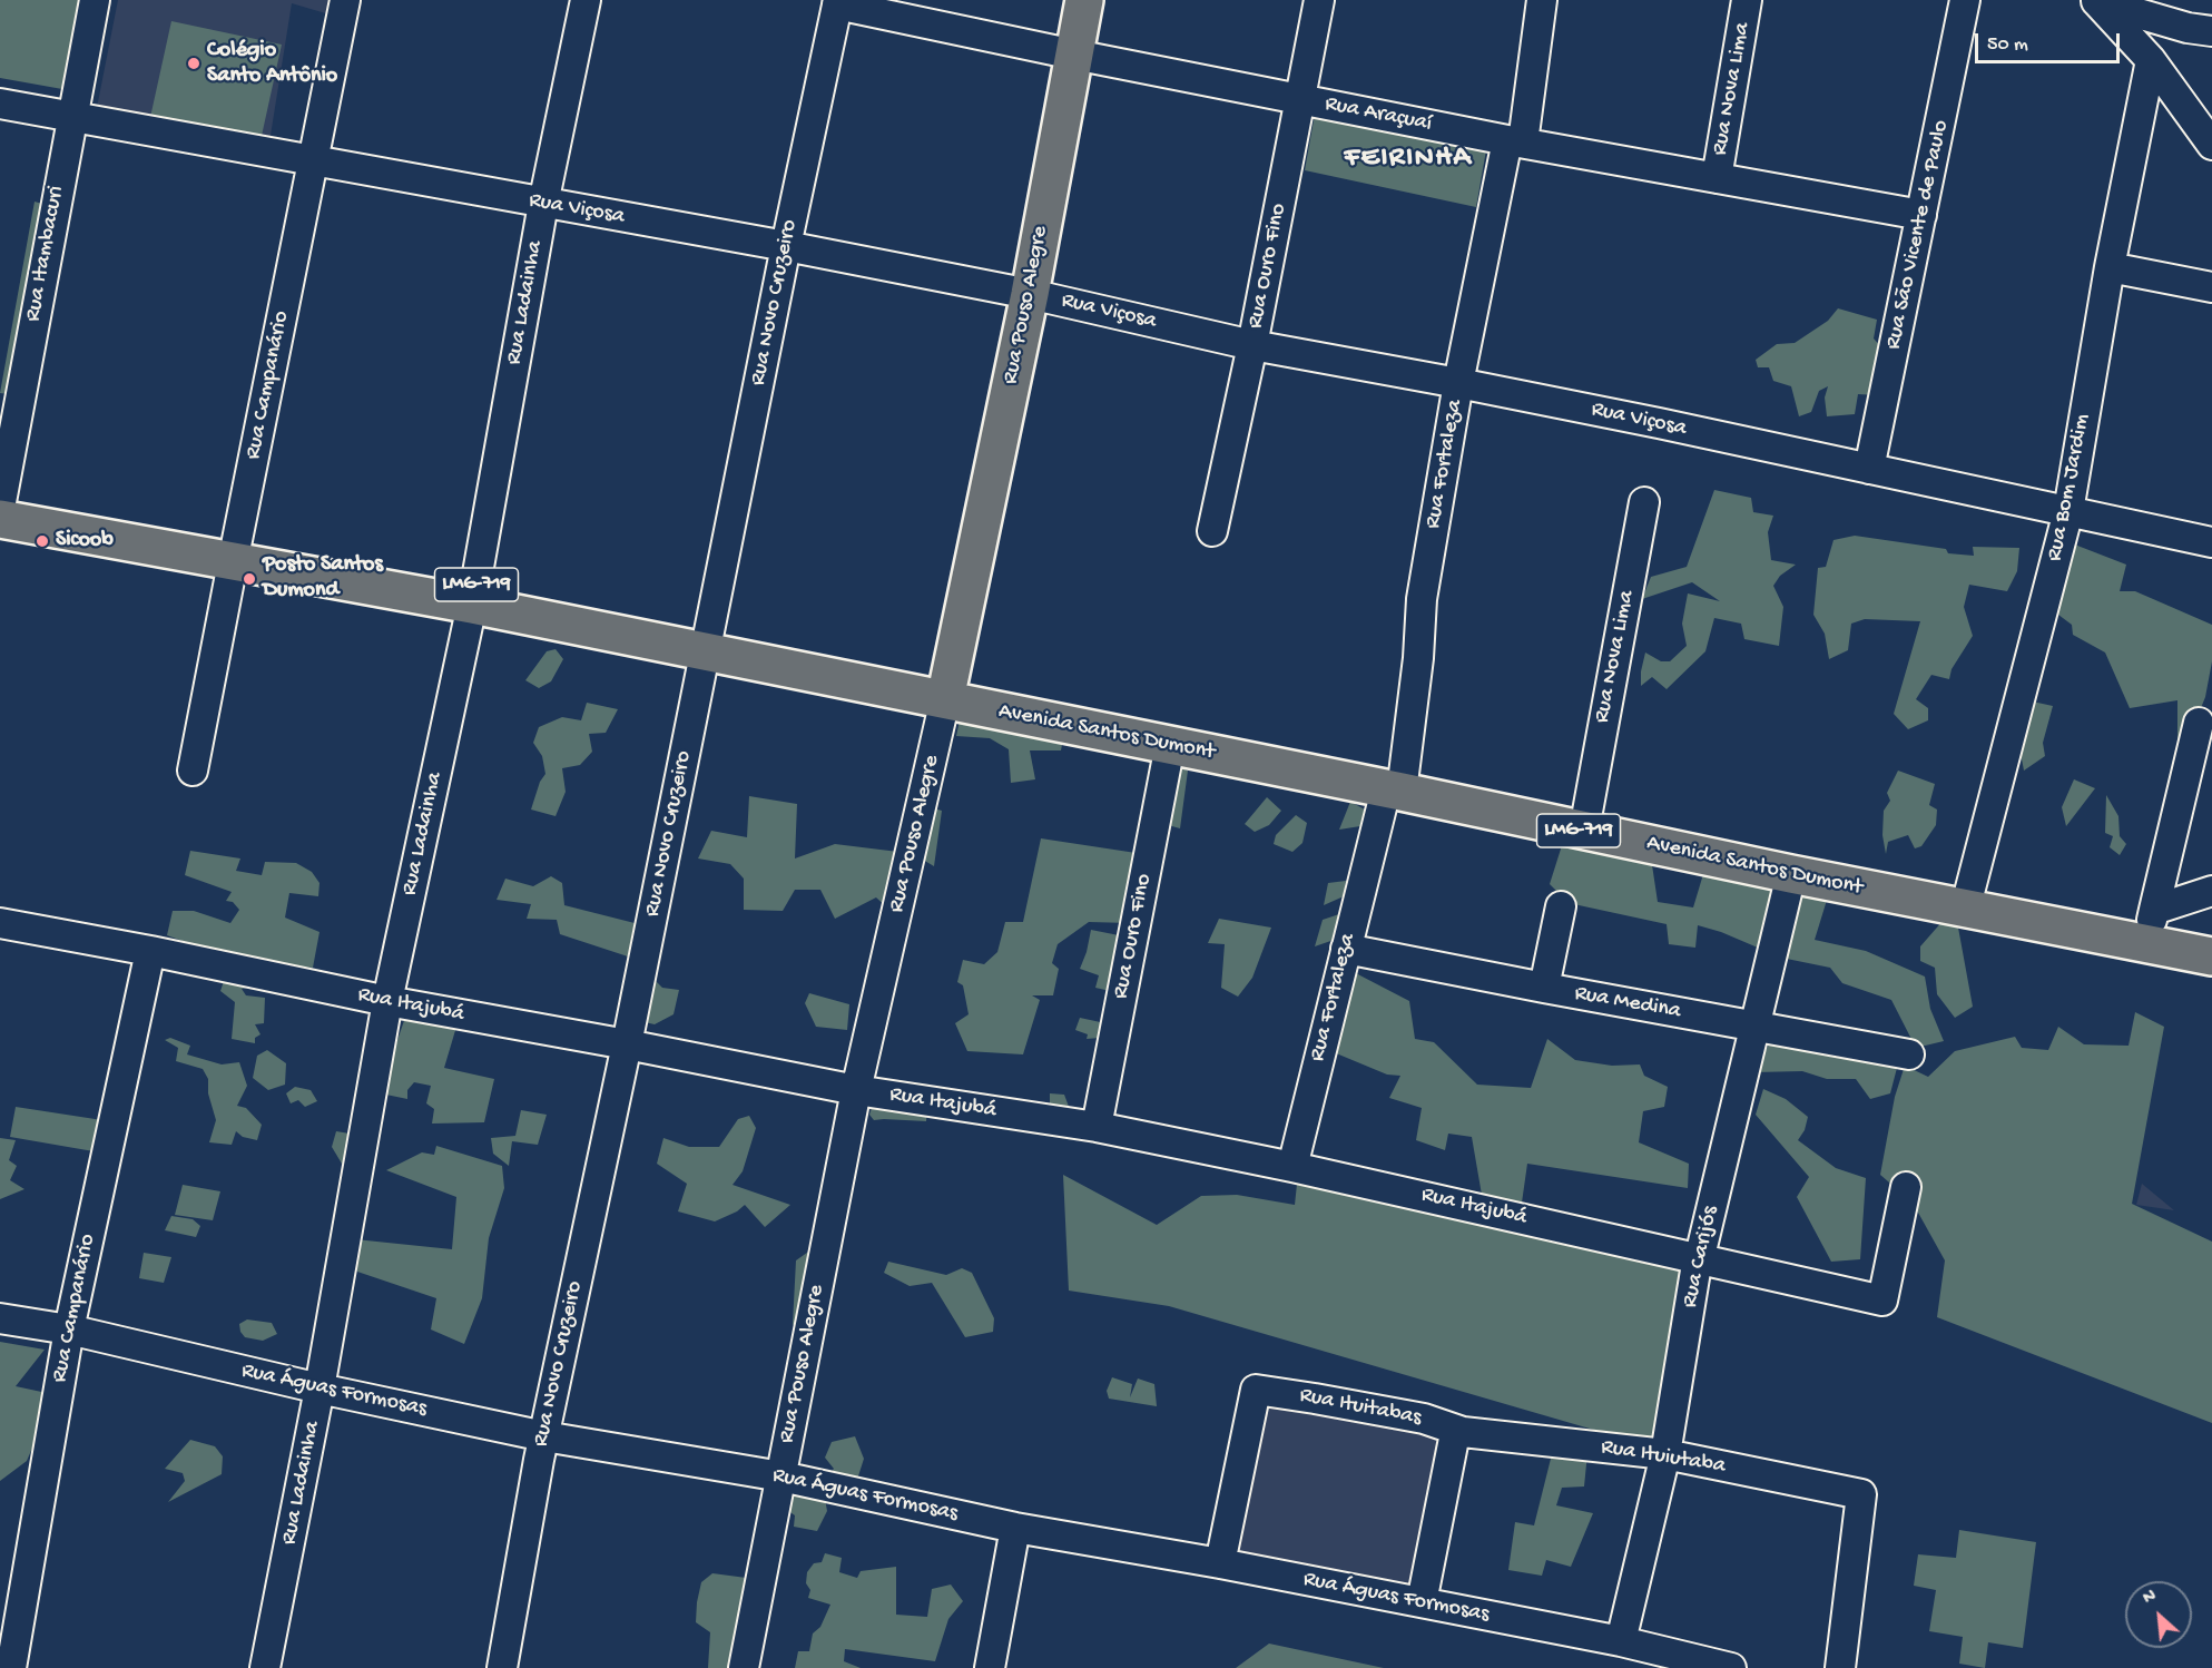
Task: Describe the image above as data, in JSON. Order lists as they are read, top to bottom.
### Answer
{
  "streets": {
    "main road": ["Rua Pouso Alegre", "LMG-719", "Avenida Santos Dumont"],
    "street": [
      "Rua Nova Lima",
      "Rua Araçuaí",
      "Rua Viçosa",
      "Rua São Vicente de Paulo",
      "Rua Itambacuri",
      "Rua Ouro Fino",
      "Rua Ladainha",
      "Rua Novo Cruzeiro",
      "Rua Campanário",
      "Rua Fortaleza",
      "Rua Bom Jardim",
      "Rua Medina",
      "Rua Itajubá",
      "Rua Carijós",
      "Rua Águas Formosas",
      "Rua Ituitabas",
      "Rua Ituiutaba"
    ]
  },
  "crossings": [
    ["Rua Nova Lima", "Rua Araçuaí"],
    ["Rua Nova Lima", "Avenida Santos Dumont"],
    ["Rua Araçuaí", "Rua São Vicente de Paulo"],
    ["Rua Araçuaí", "Rua Ouro Fino"],
    ["Rua Araçuaí", "Rua Novo Cruzeiro"],
    ["Rua Araçuaí", "Rua Pouso Alegre"],
    ["Rua Araçuaí", "Rua Fortaleza"],
    ["Rua Viçosa", "Rua São Vicente de Paulo"],
    ["Rua Viçosa", "Rua Itambacuri"],
    ["Rua Viçosa", "Rua Ouro Fino"],
    ["Rua Viçosa", "Rua Ladainha"],
    ["Rua Viçosa", "Rua Novo Cruzeiro"],
    ["Rua Viçosa", "Rua Pouso Alegre"],
    ["Rua Viçosa", "Rua Campanário"],
    ["Rua Viçosa", "Rua Fortaleza"],
    ["Rua Viçosa", "Rua Bom Jardim"],
    ["Rua Itambacuri", "Avenida Santos Dumont"],
    ["Rua Ouro Fino", "Avenida Santos Dumont"],
    ["Rua Ouro Fino", "Rua Itajubá"],
    ["Rua Ladainha", "Avenida Santos Dumont"],
    ["Rua Ladainha", "Rua Itajubá"],
    ["Rua Ladainha", "Rua Águas Formosas"],
    ["Rua Novo Cruzeiro", "Avenida Santos Dumont"],
    ["Rua Novo Cruzeiro", "Rua Itajubá"],
    ["Rua Novo Cruzeiro", "Rua Águas Formosas"],
    ["Rua Pouso Alegre", "Avenida Santos Dumont"],
    ["Rua Pouso Alegre", "Rua Itajubá"],
    ["Rua Pouso Alegre", "Rua Águas Formosas"],
    ["Rua Campanário", "Avenida Santos Dumont"],
    ["Rua Campanário", "Rua Itajubá"],
    ["Rua Campanário", "Rua Águas Formosas"],
    ["Rua Fortaleza", "Avenida Santos Dumont"],
    ["Rua Fortaleza", "Rua Medina"],
    ["Rua Fortaleza", "Rua Itajubá"],
    ["Rua Bom Jardim", "Avenida Santos Dumont"],
    ["Avenida Santos Dumont", "Rua Carijós"],
    ["Rua Medina", "Rua Carijós"],
    ["Rua Itajubá", "Rua Carijós"],
    ["Rua Carijós", "Rua Águas Formosas"],
    ["Rua Carijós", "Rua Ituiutaba"],
    ["Rua Águas Formosas", "Rua Ituitabas"],
    ["Rua Ituitabas", "Rua Ituiutaba"]
  ],
  "districts": ["FEIRINHA"],
  "places": ["Colégio Santo Antônio", "Sicoob", "Posto Santos Dumond"],
  "scale_bar": "50 m",
  "north": "top left"
}
